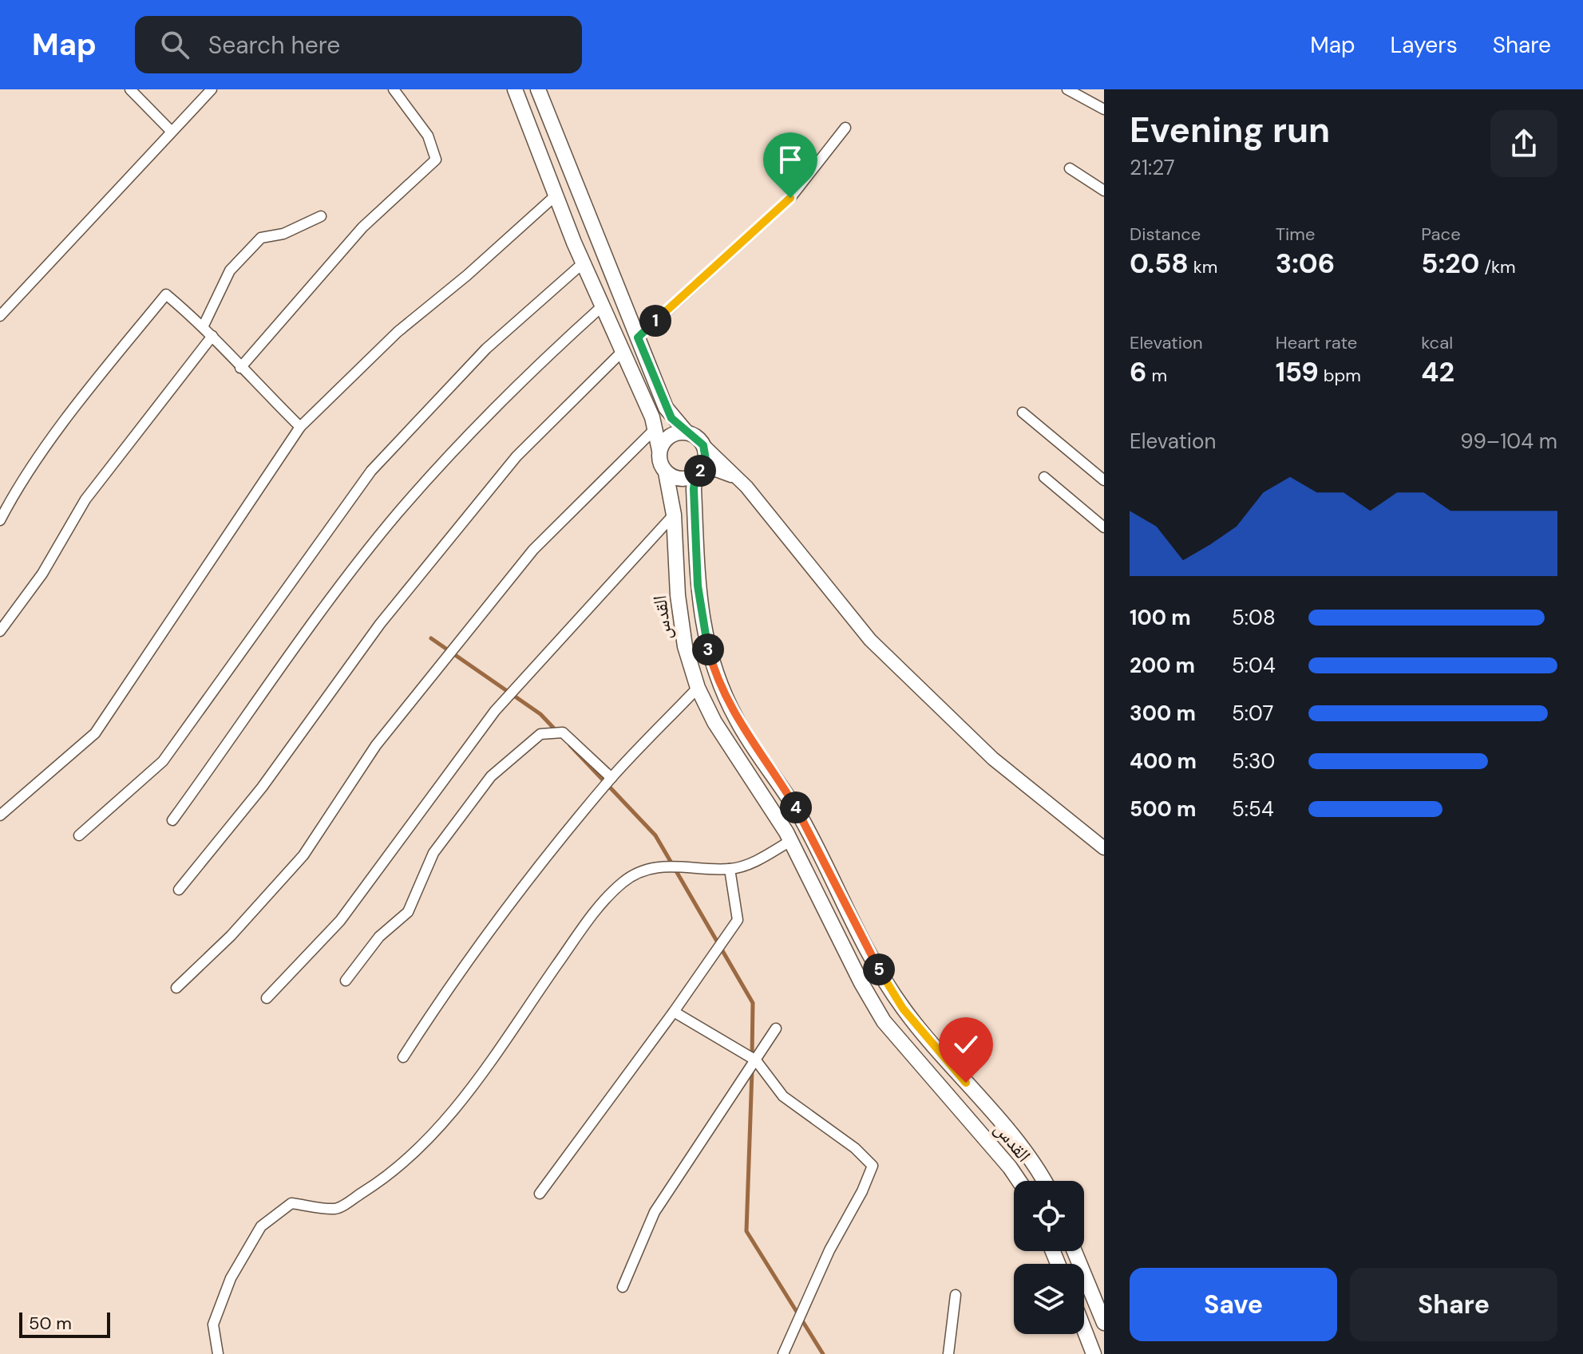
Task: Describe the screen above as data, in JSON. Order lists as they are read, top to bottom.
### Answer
{
  "streets": {
    "main road": ["القدس"]
  },
  "scale_bar": "50 m",
  "page": {
    "header": "Map",
    "search": "Search here",
    "nav": ["Map", "Layers", "Share"],
    "heading": ["Evening run", "21:27"],
    "stats": [
      ["Distance", "0.58 km"],
      ["Time", "3:06"],
      ["Pace", "5:20 /km"],
      ["Elevation", "6 m"],
      ["Heart rate", "159 bpm"],
      ["kcal", "42"]
    ],
    "pins": [
      "1",
      "2",
      "3",
      "4",
      "5"
    ],
    "chart": ["Elevation", "99–104 m"],
    "list": [
      {
        "name": "100 m",
        "note": "5:08"
      },
      {
        "name": "200 m",
        "note": "5:04"
      },
      {
        "name": "300 m",
        "note": "5:07"
      },
      {
        "name": "400 m",
        "note": "5:30"
      },
      {
        "name": "500 m",
        "note": "5:54"
      }
    ],
    "buttons": ["Save", "Share"],
    "scale": "50 m"
  }
}
